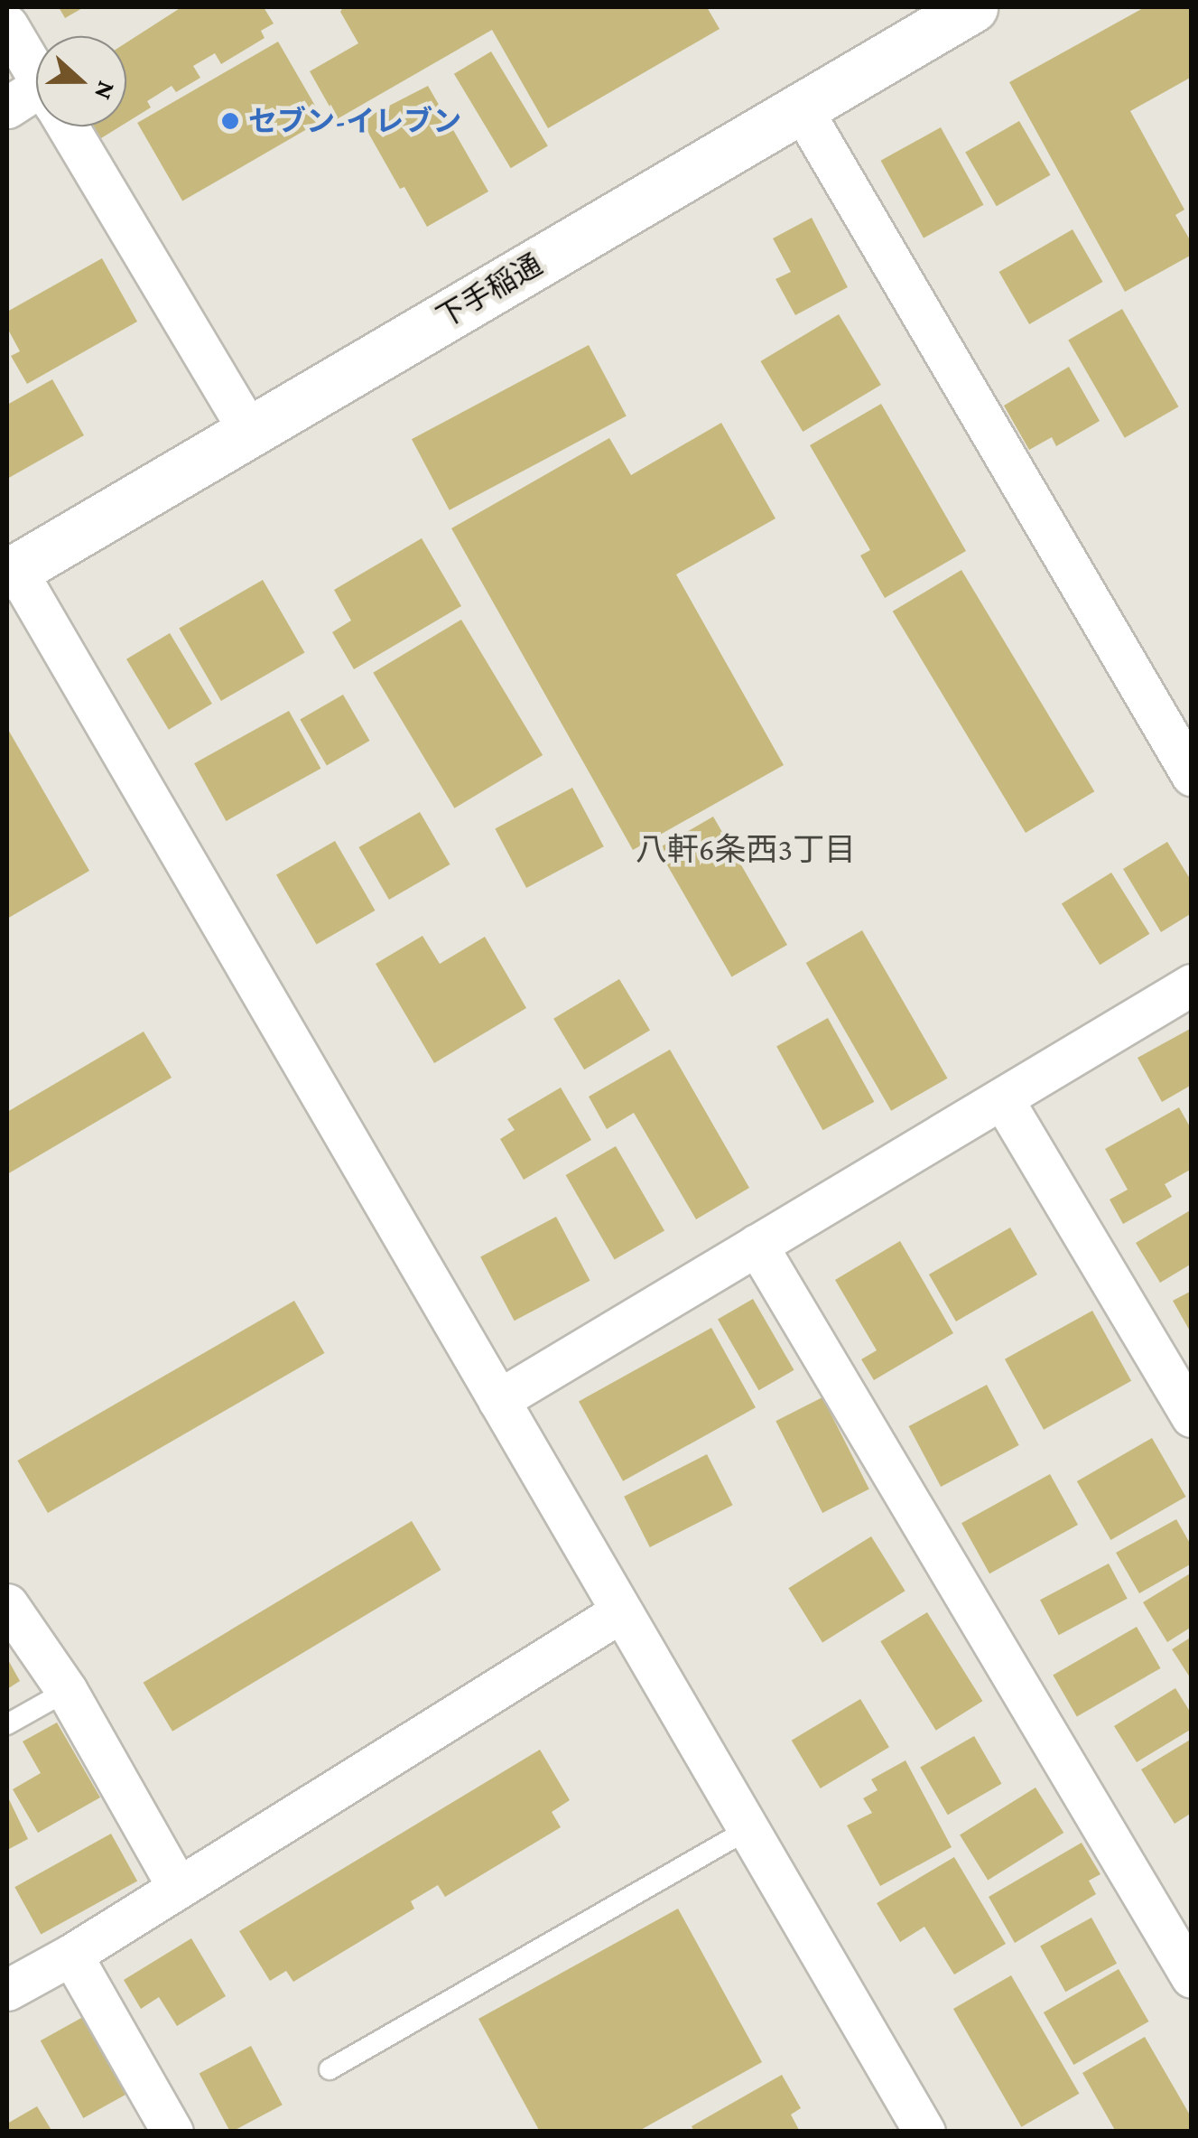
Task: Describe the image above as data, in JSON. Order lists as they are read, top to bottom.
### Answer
{
  "streets": {
    "main road": ["下手稲通"]
  },
  "districts": ["八軒6条西3丁目"],
  "places": ["セブン-イレブン"],
  "north": "right"
}
